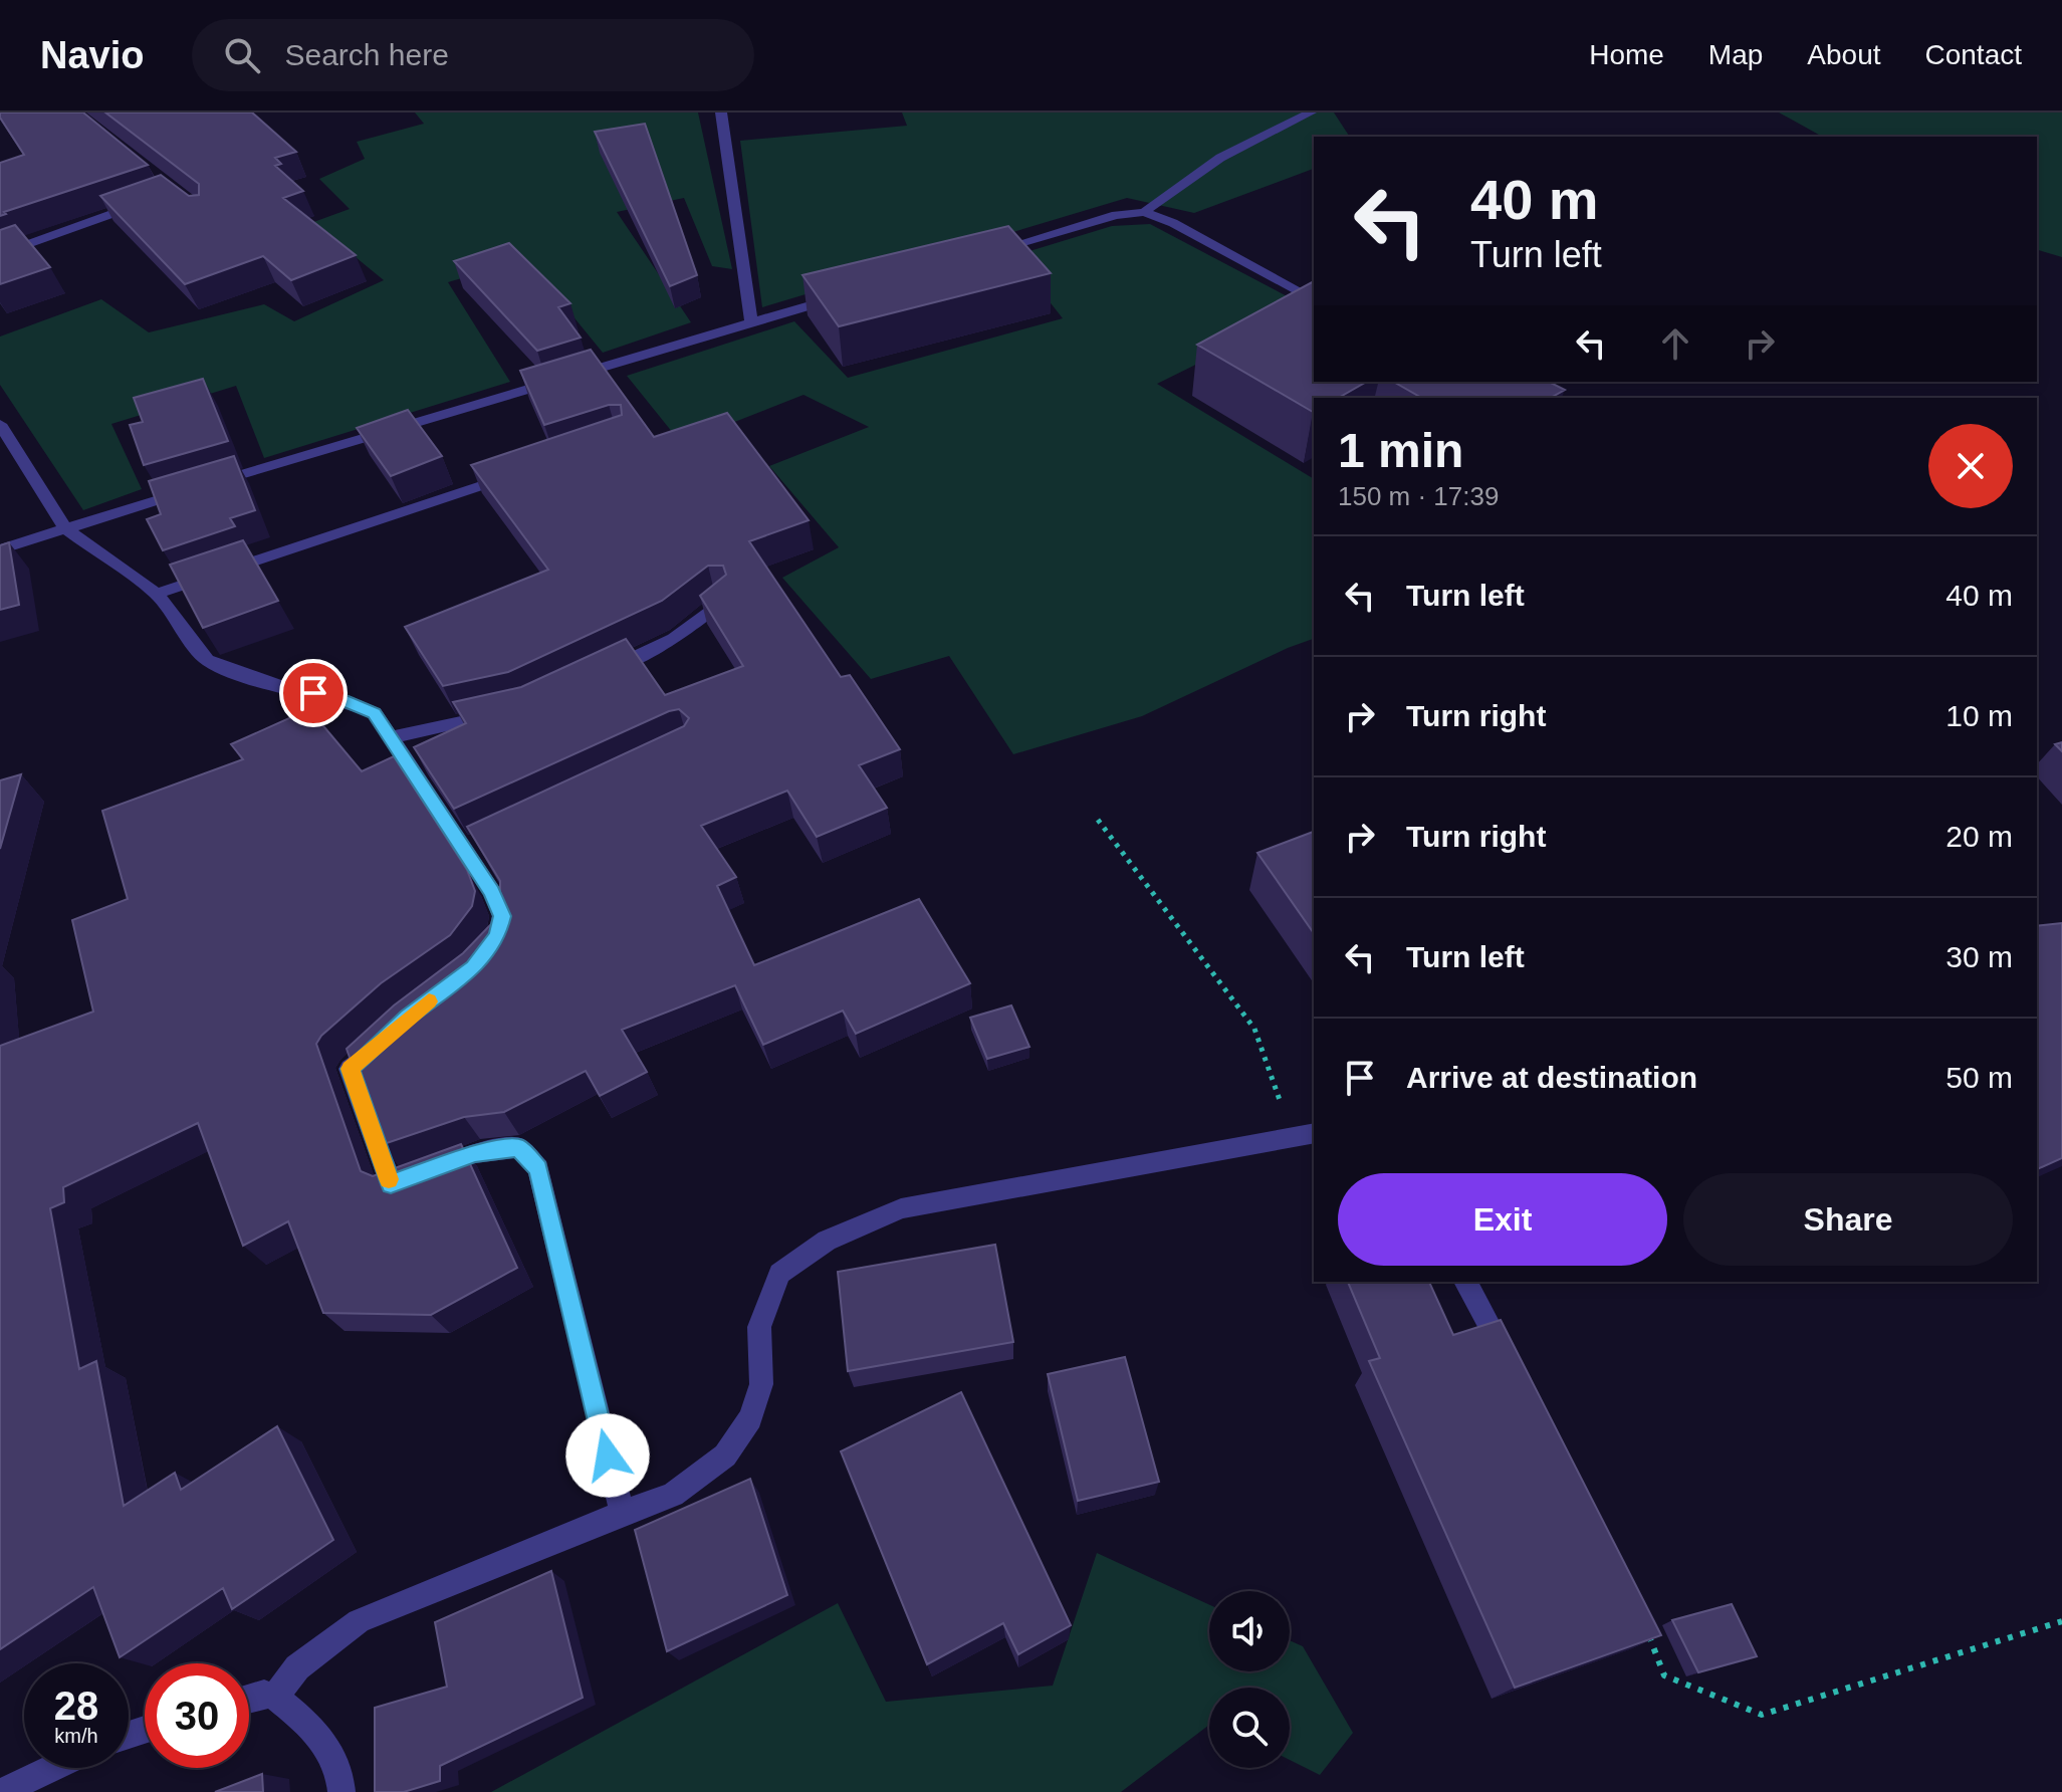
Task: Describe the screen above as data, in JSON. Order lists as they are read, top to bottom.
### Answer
{
  "page": {
    "header": "Navio",
    "search": "Search here",
    "nav": [
      "Home",
      "Map",
      "About",
      "Contact"
    ],
    "turn": ["40 m", "Turn left"],
    "heading": ["1 min", "150 m · 17:39"],
    "list": [
      {
        "name": "Turn left",
        "value": "40 m"
      },
      {
        "name": "Turn right",
        "value": "10 m"
      },
      {
        "name": "Turn right",
        "value": "20 m"
      },
      {
        "name": "Turn left",
        "value": "30 m"
      },
      {
        "name": "Arrive at destination",
        "value": "50 m"
      }
    ],
    "buttons": ["Exit", "Share"],
    "speed": "28 km/h",
    "limit": "30"
  }
}
